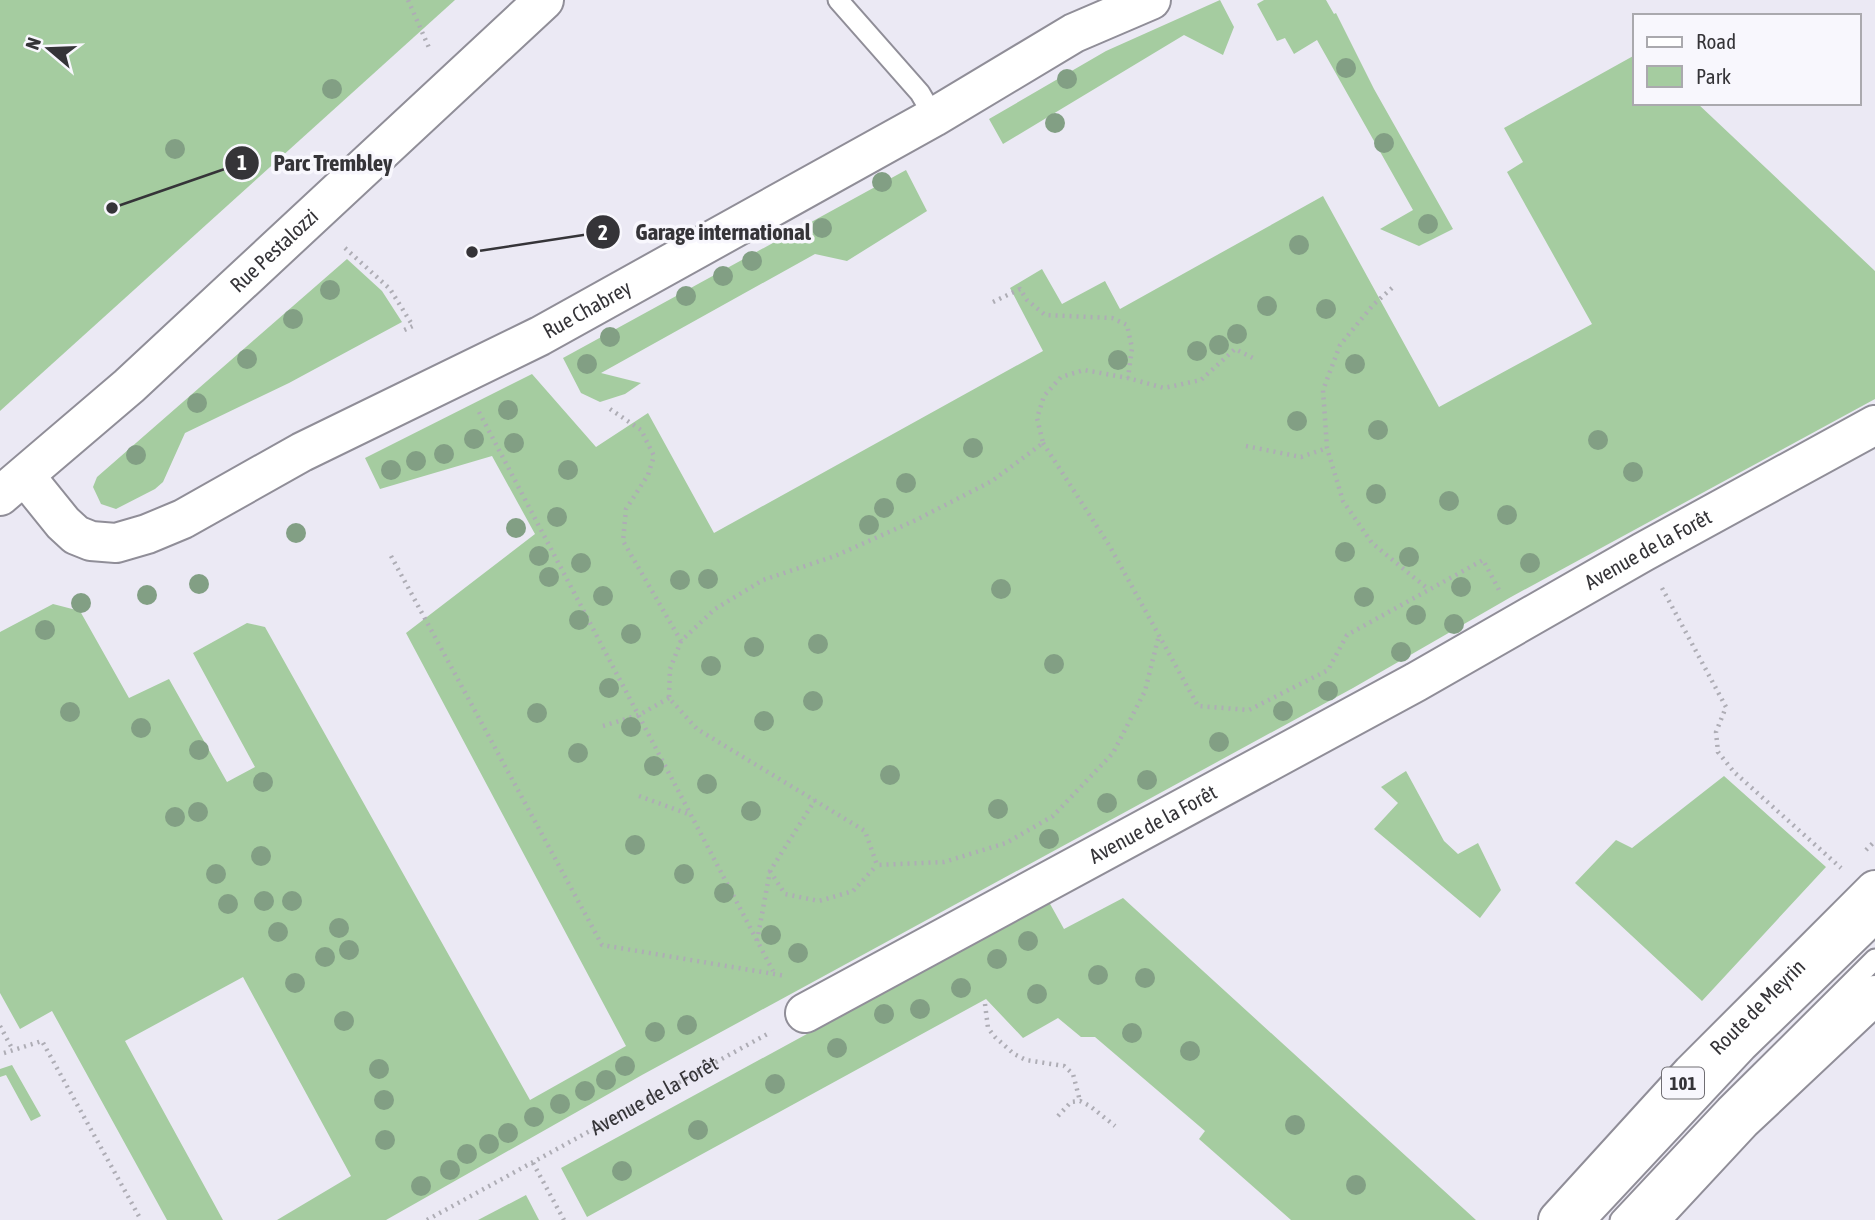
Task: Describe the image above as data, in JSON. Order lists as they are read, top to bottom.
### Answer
{
  "streets": {
    "street": [
      "Rue Pestalozzi",
      "Rue Chabrey",
      "Avenue de la Forêt",
      "Route de Meyrin",
      "101"
    ]
  },
  "crossings": [
    ["Rue Pestalozzi", "Rue Chabrey"]
  ],
  "places": ["Parc Trembley", "Garage international"],
  "legend": ["Road", "Park"],
  "north": "left"
}
